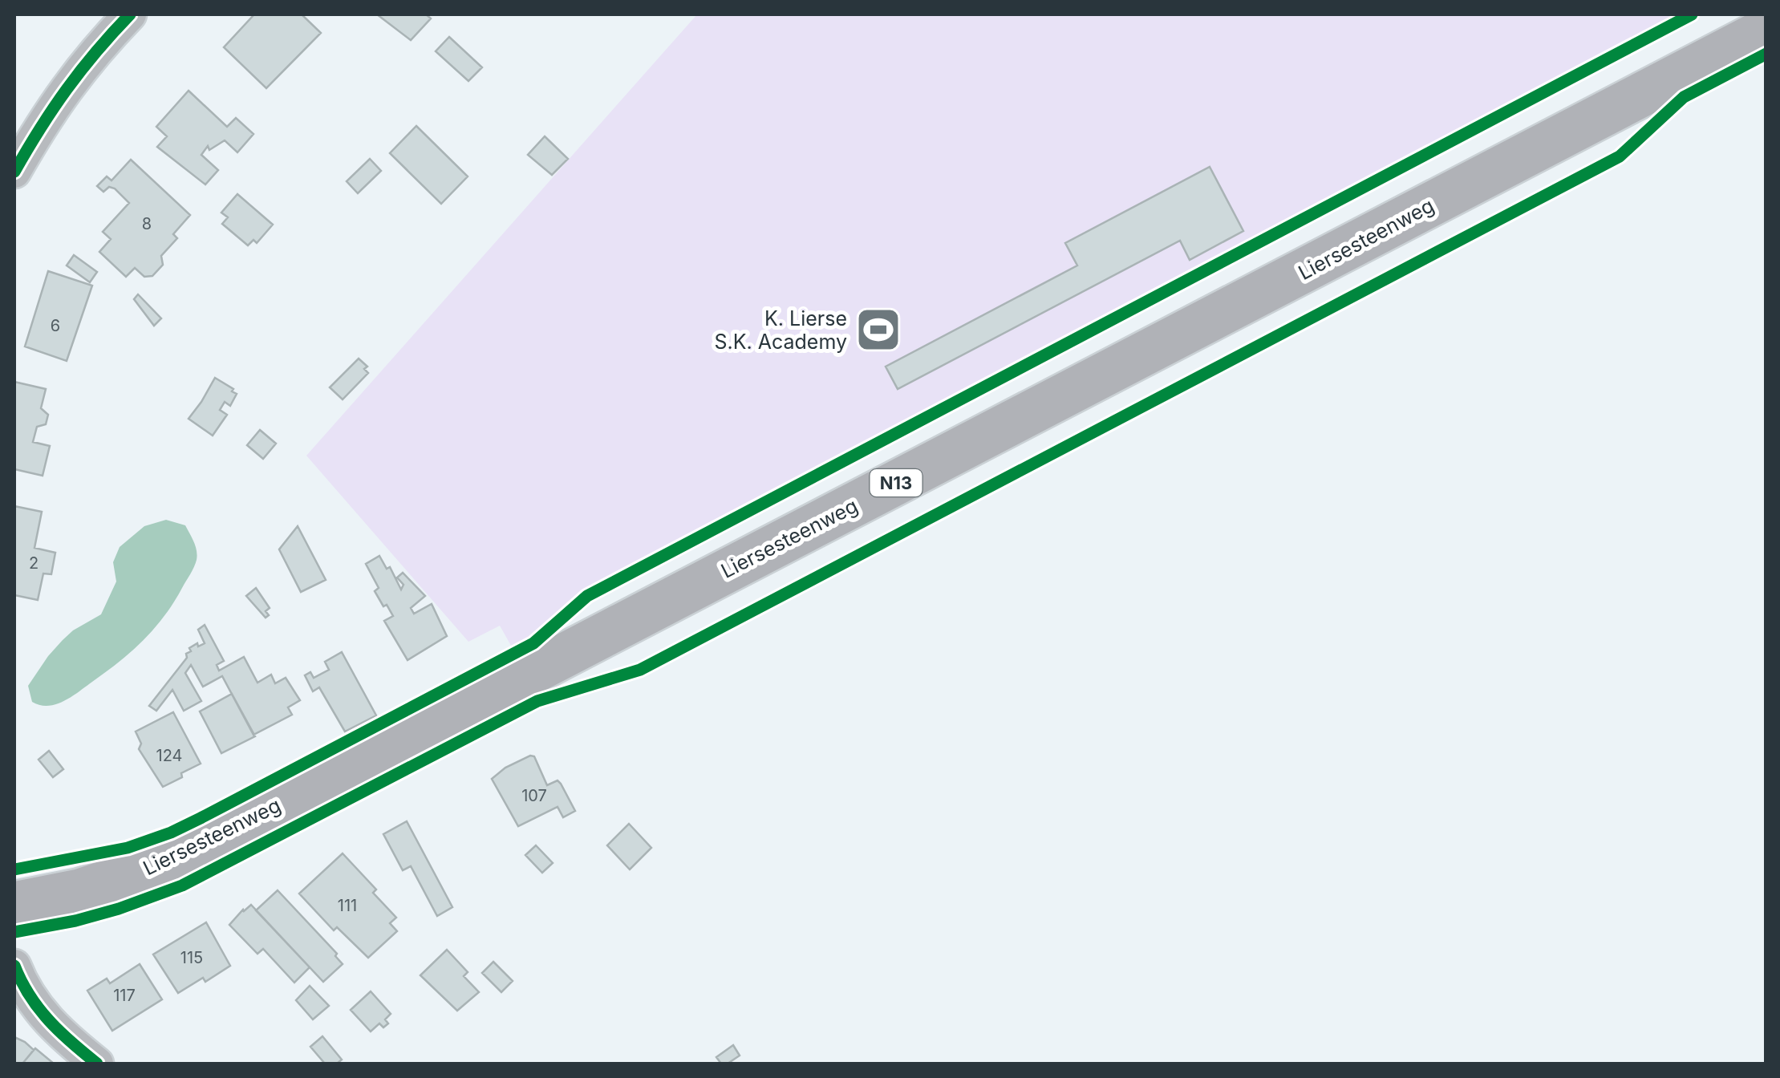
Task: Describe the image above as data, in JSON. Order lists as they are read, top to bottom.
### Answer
{
  "streets": {
    "main road": ["Liersesteenweg", "N13"]
  },
  "places": {
    "sports": ["K. Lierse S.K. Academy"]
  },
  "house_numbers": [
    "8",
    "6",
    "2",
    "124",
    "107",
    "111",
    "115",
    "117"
  ]
}
